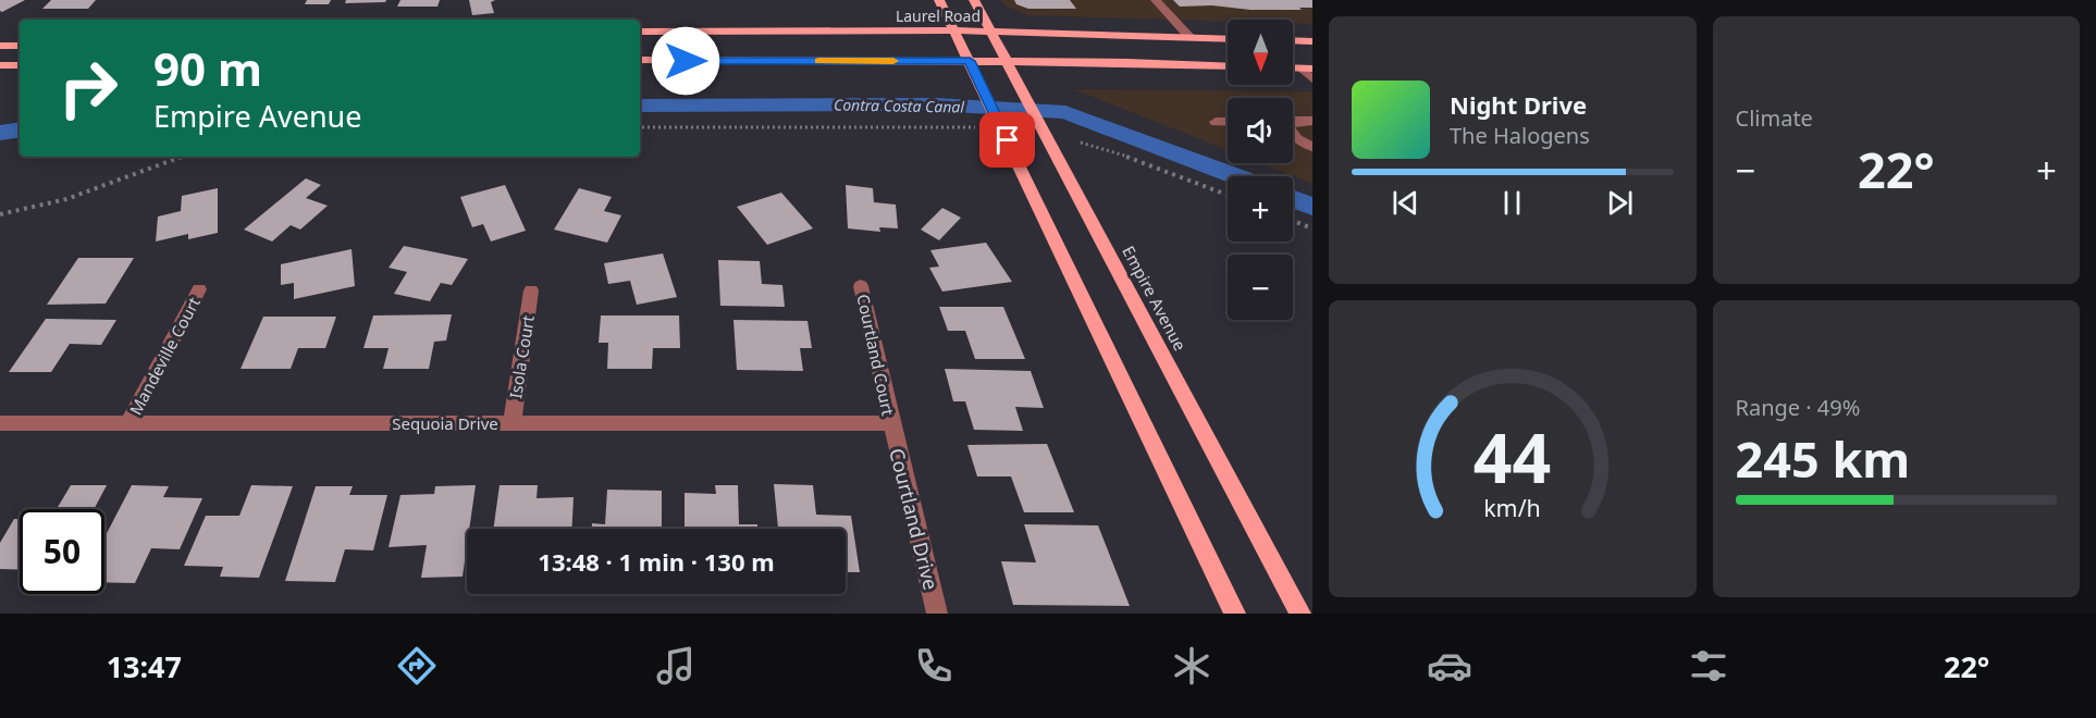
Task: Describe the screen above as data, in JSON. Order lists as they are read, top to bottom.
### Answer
{
  "streets": {
    "main road": ["Laurel Road", "Empire Avenue"],
    "street": [
      "Courtland Court",
      "Mandeville Court",
      "Isola Court",
      "Sequoia Drive",
      "Courtland Drive"
    ]
  },
  "crossings": [
    ["Laurel Road", "Empire Avenue"],
    ["Courtland Court", "Sequoia Drive"],
    ["Courtland Court", "Courtland Drive"],
    ["Mandeville Court", "Sequoia Drive"],
    ["Isola Court", "Sequoia Drive"],
    ["Sequoia Drive", "Courtland Drive"]
  ],
  "water": ["Contra Costa Canal"],
  "north": "bottom",
  "page": {
    "tile": [
      "Climate",
      ["Range · 49%", "245 km"]
    ],
    "map_buttons": ["+", "−"],
    "turn": ["90 m", "Empire Avenue"],
    "song": ["Night Drive", "The Halogens"],
    "heat": ["−", "22°", "+"],
    "limit": "50",
    "trip": "13:48 · 1 min · 130 m",
    "tabs": ["13:47", "22°"],
    "gauge": ["44", "km/h"]
  }
}
